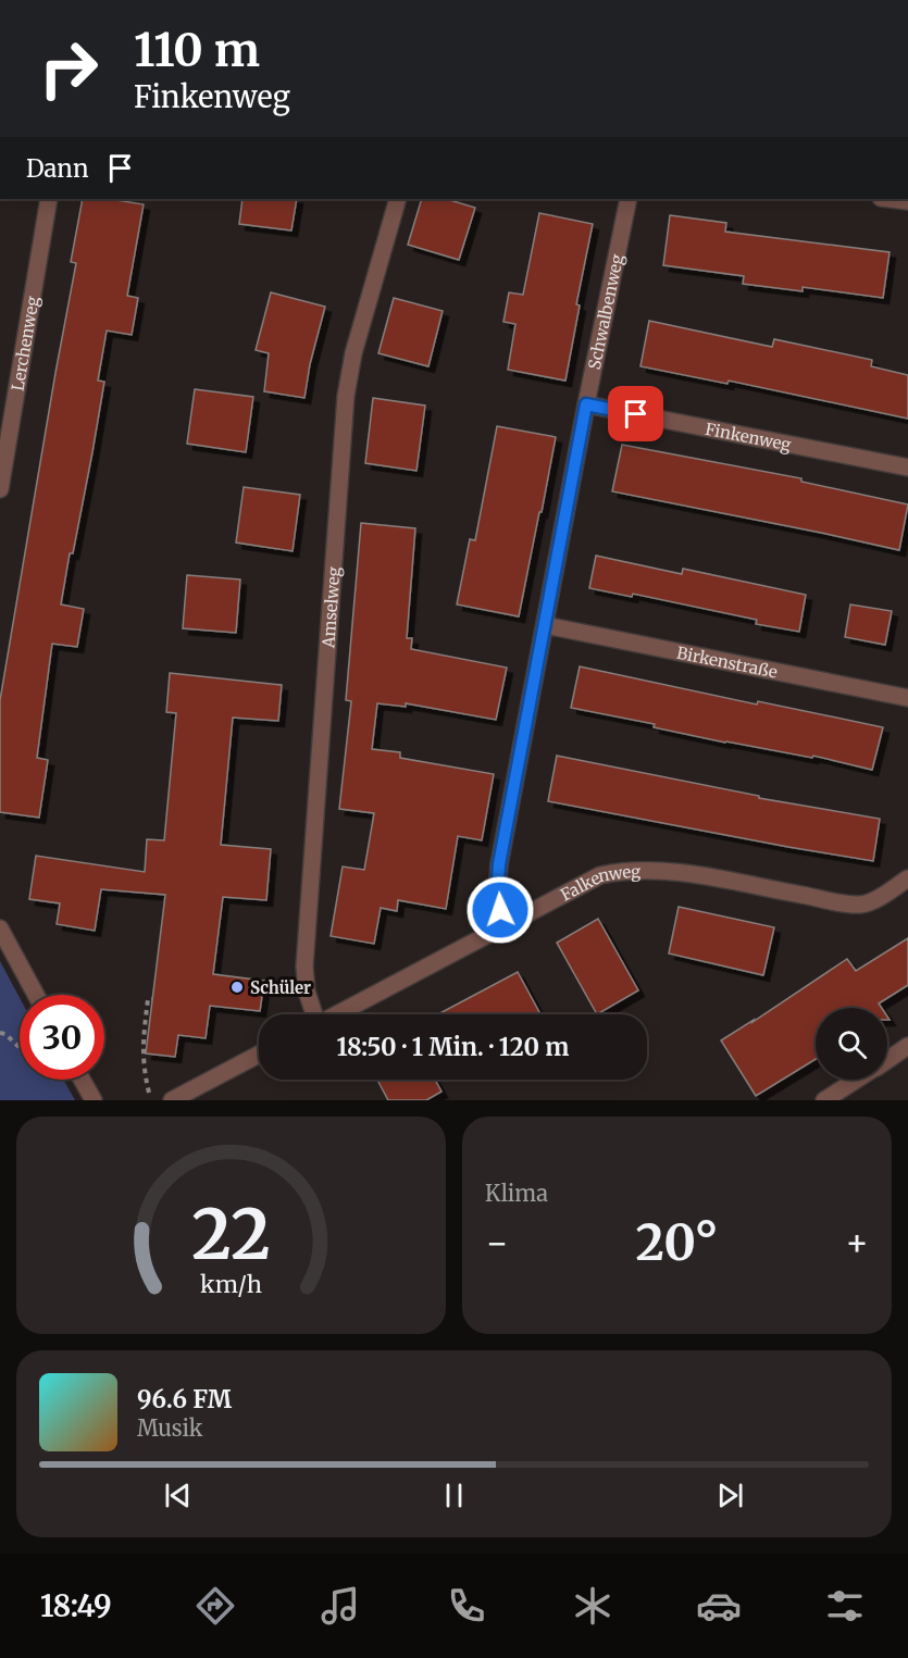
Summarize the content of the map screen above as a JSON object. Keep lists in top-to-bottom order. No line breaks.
{"streets":{"street":["Schwalbenweg","Lerchenweg","Finkenweg","Amselweg","Birkenstraße","Falkenweg"]},"crossings":[["Schwalbenweg","Finkenweg"],["Schwalbenweg","Birkenstraße"],["Schwalbenweg","Falkenweg"]],"places":["Schüler"],"page":{"turn":["110 m","Finkenweg"],"then":"Dann","limit":"30","trip":"18:50 · 1 Min. · 120 m","tile":"Klima","heat":["−","20°","+"],"song":["96.6 FM","Musik"],"tabs":"18:49","gauge":["22","km/h"]}}
